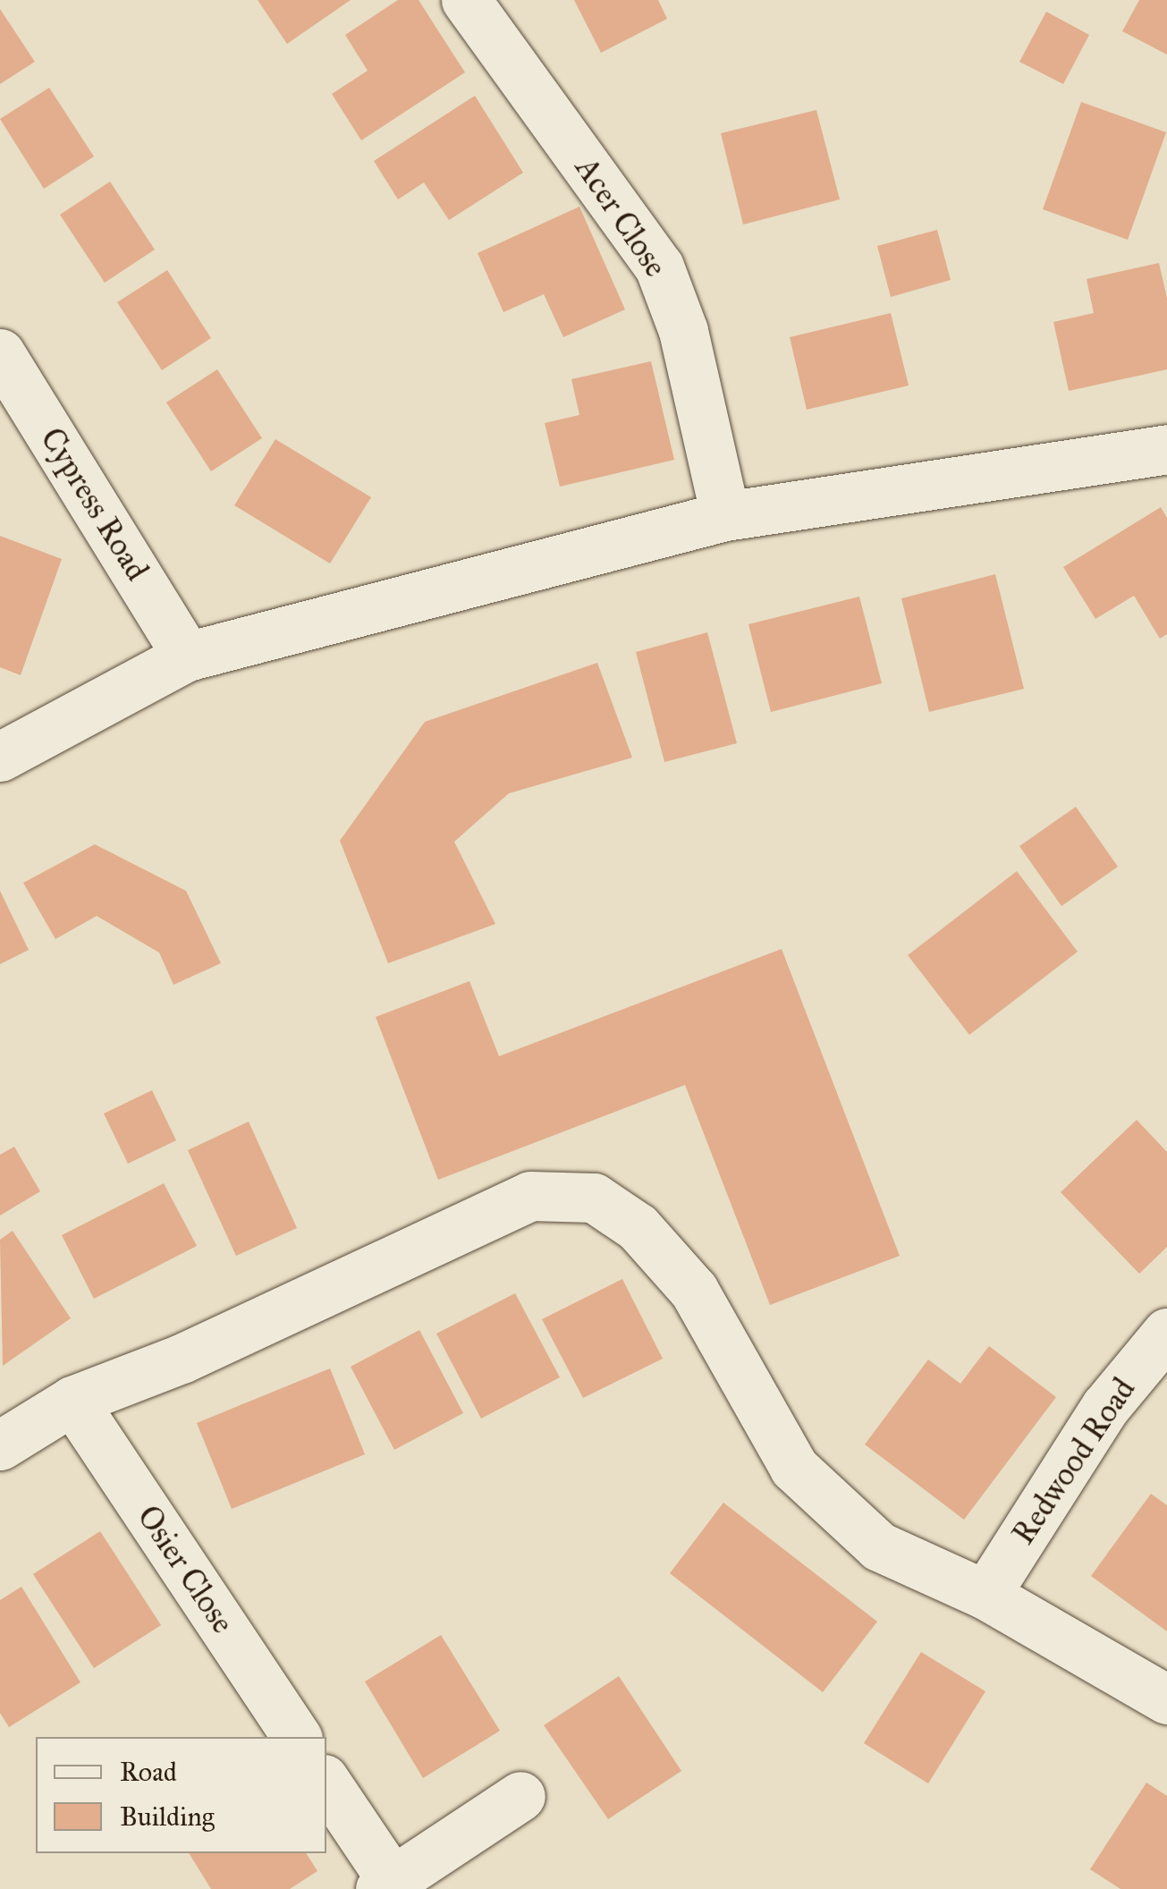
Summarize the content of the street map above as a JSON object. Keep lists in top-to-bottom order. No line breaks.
{"streets":{"street":["Acer Close","Cypress Road","Redwood Road","Osier Close"]},"legend":["Road","Building"]}
